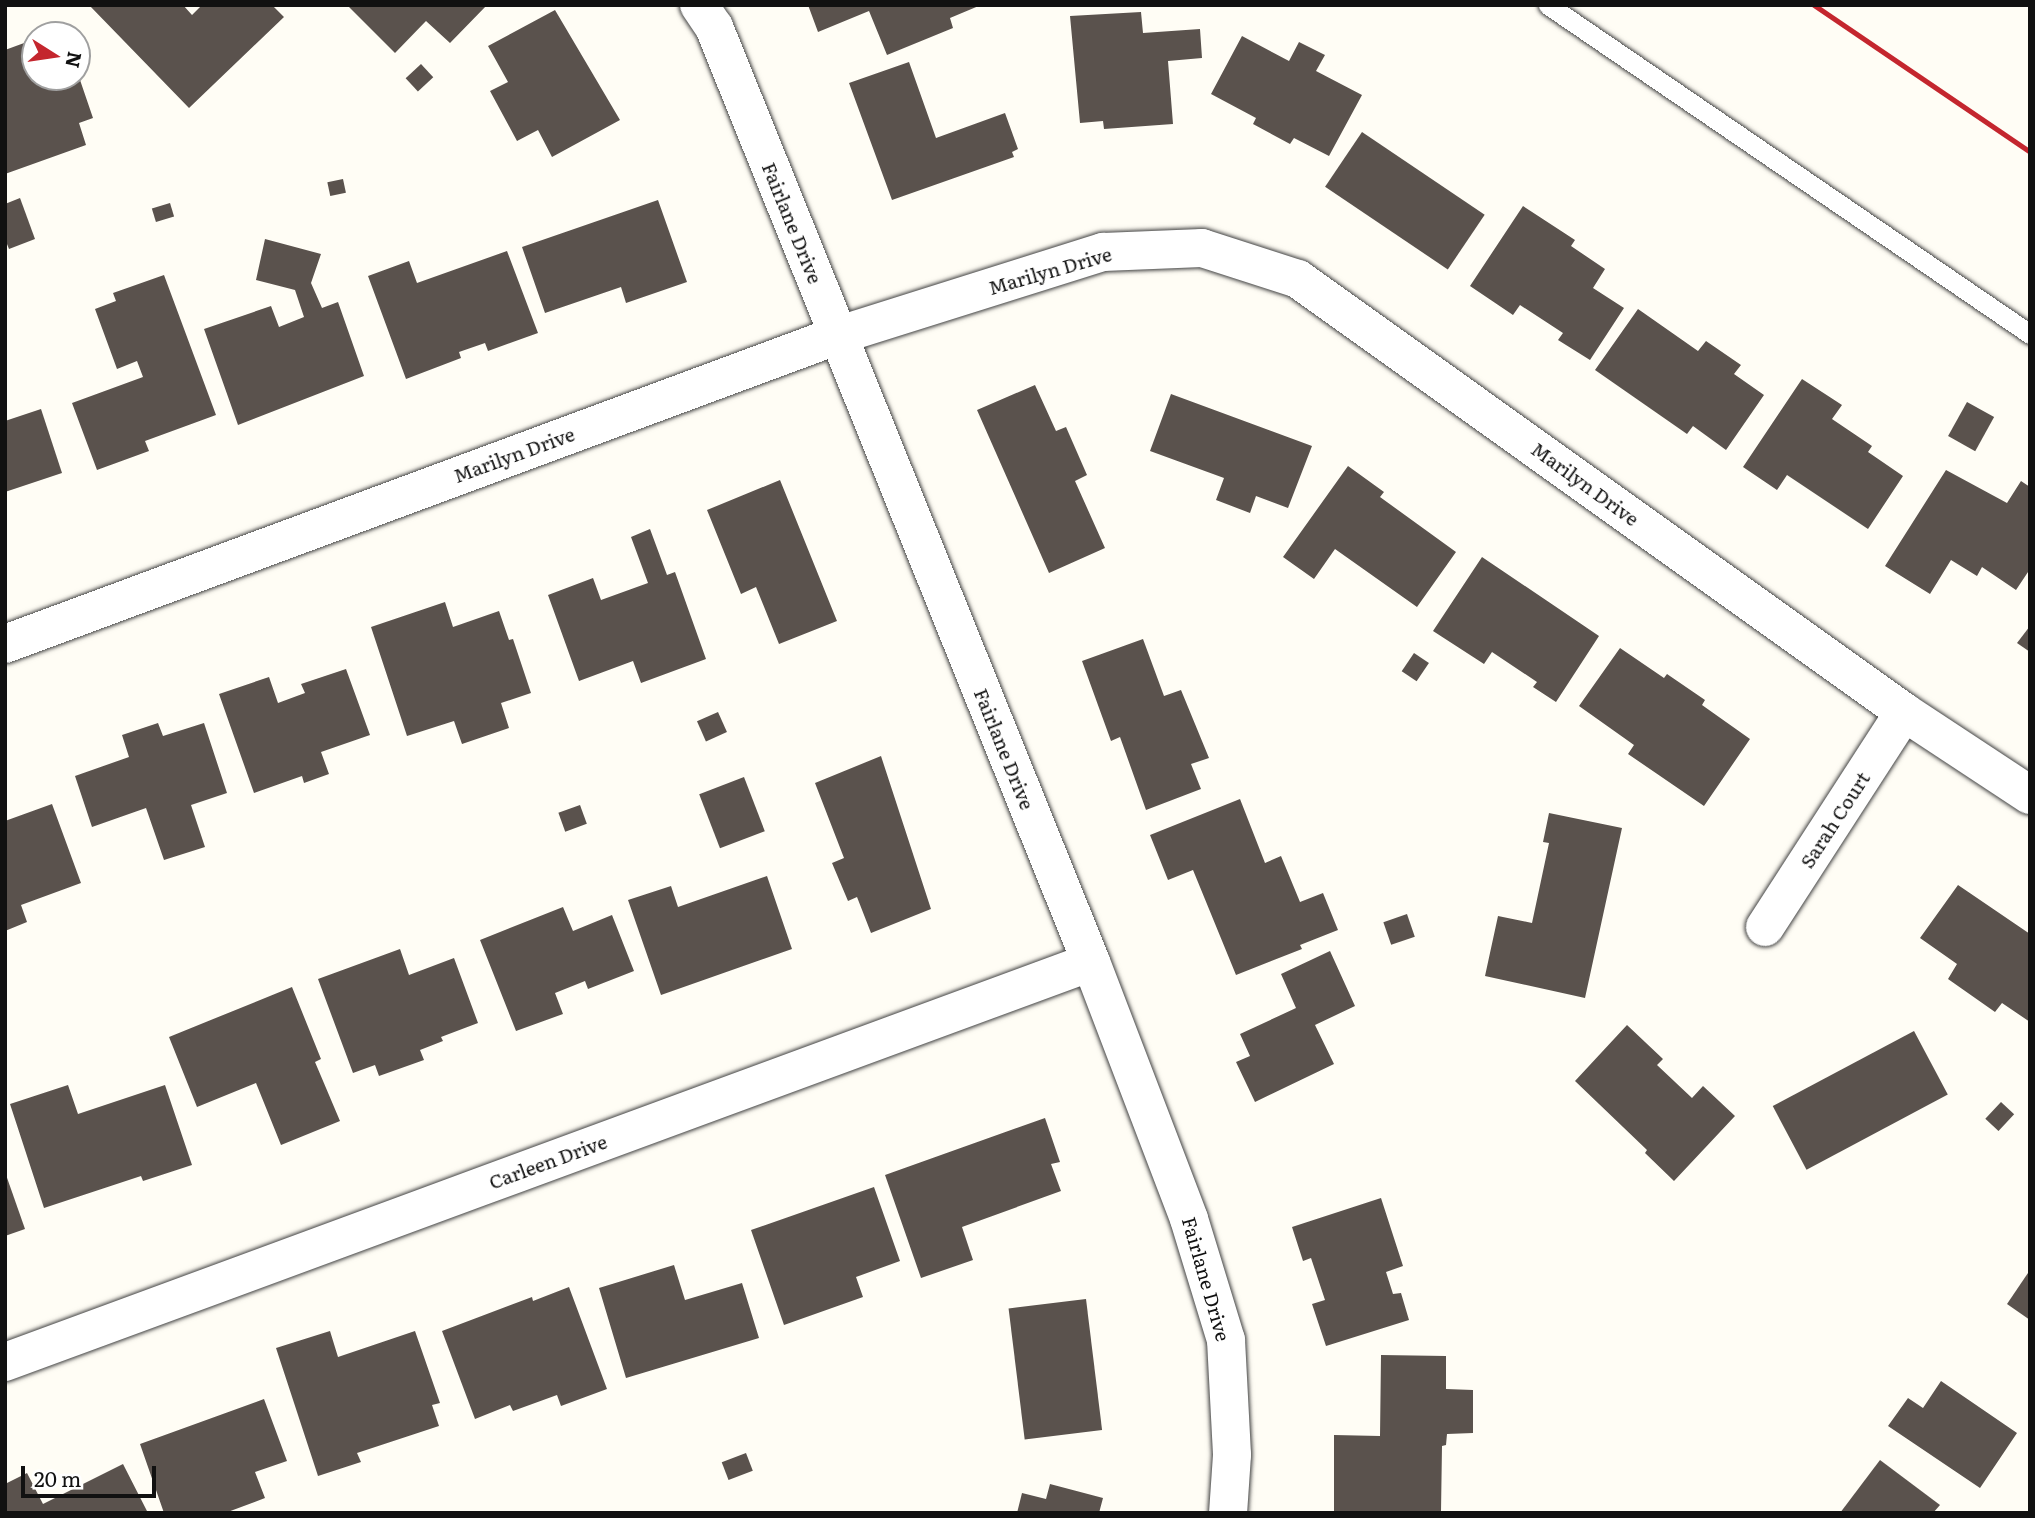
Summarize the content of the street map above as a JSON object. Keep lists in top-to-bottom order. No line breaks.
{"streets":{"street":["Fairlane Drive","Marilyn Drive","Sarah Court","Carleen Drive"]},"crossings":[["Fairlane Drive","Marilyn Drive"],["Fairlane Drive","Carleen Drive"],["Marilyn Drive","Sarah Court"]],"scale_bar":"20 m","north":"right"}
